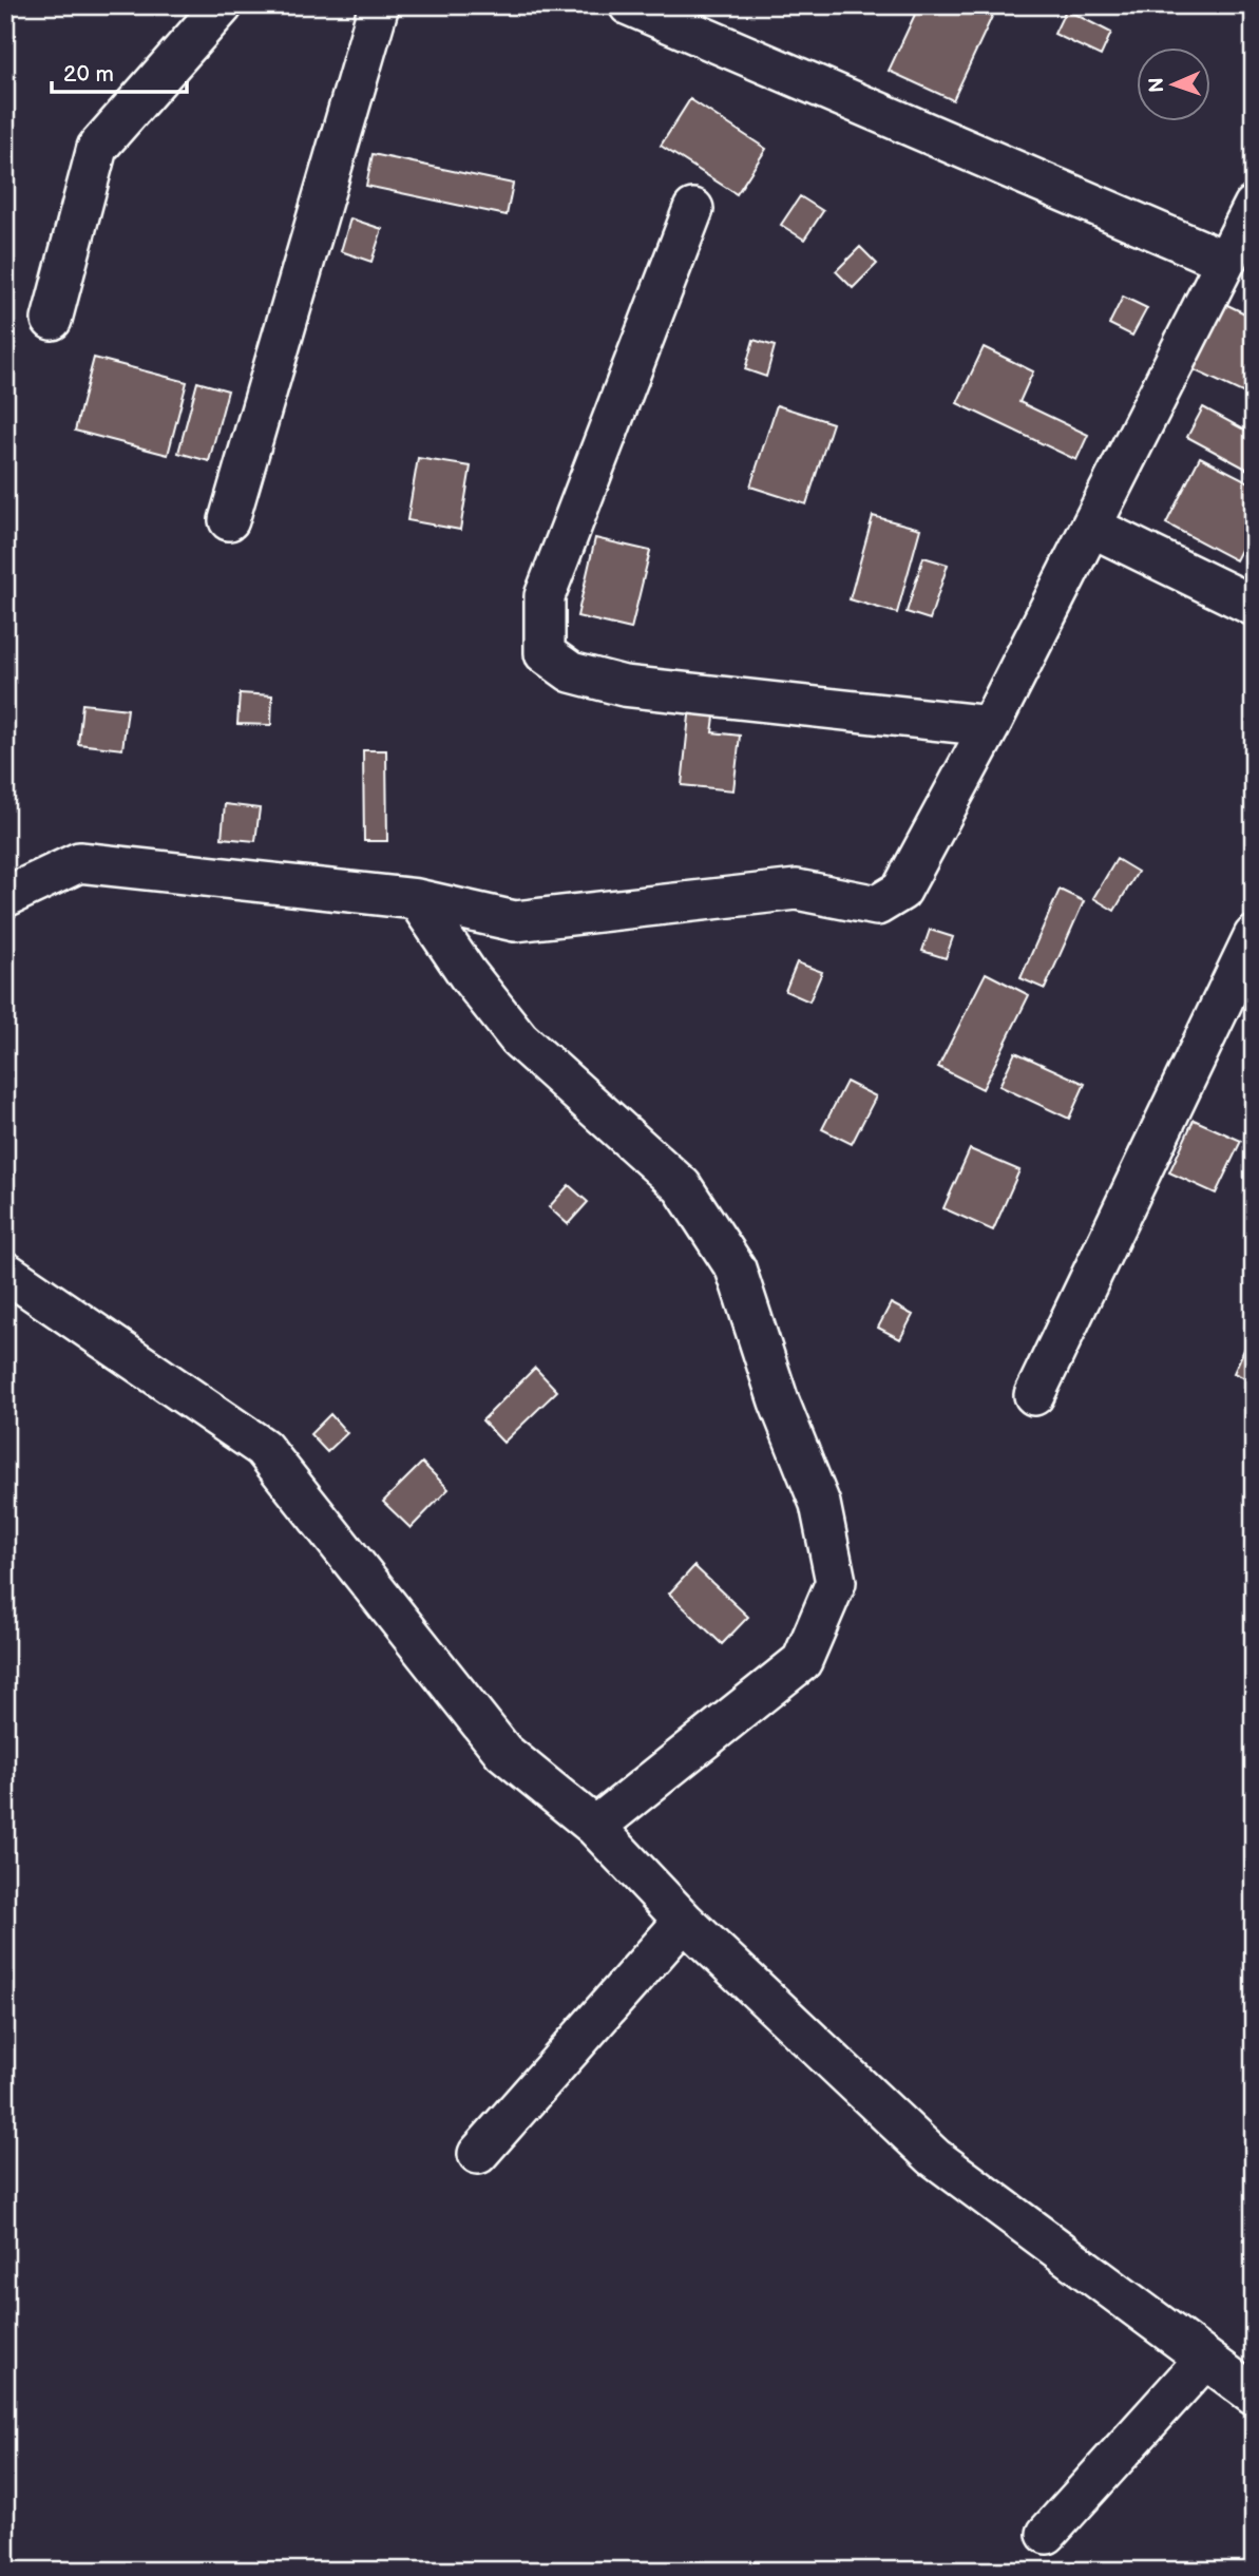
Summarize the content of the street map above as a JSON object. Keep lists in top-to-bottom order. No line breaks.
{"scale_bar":"20 m","north":"left"}
